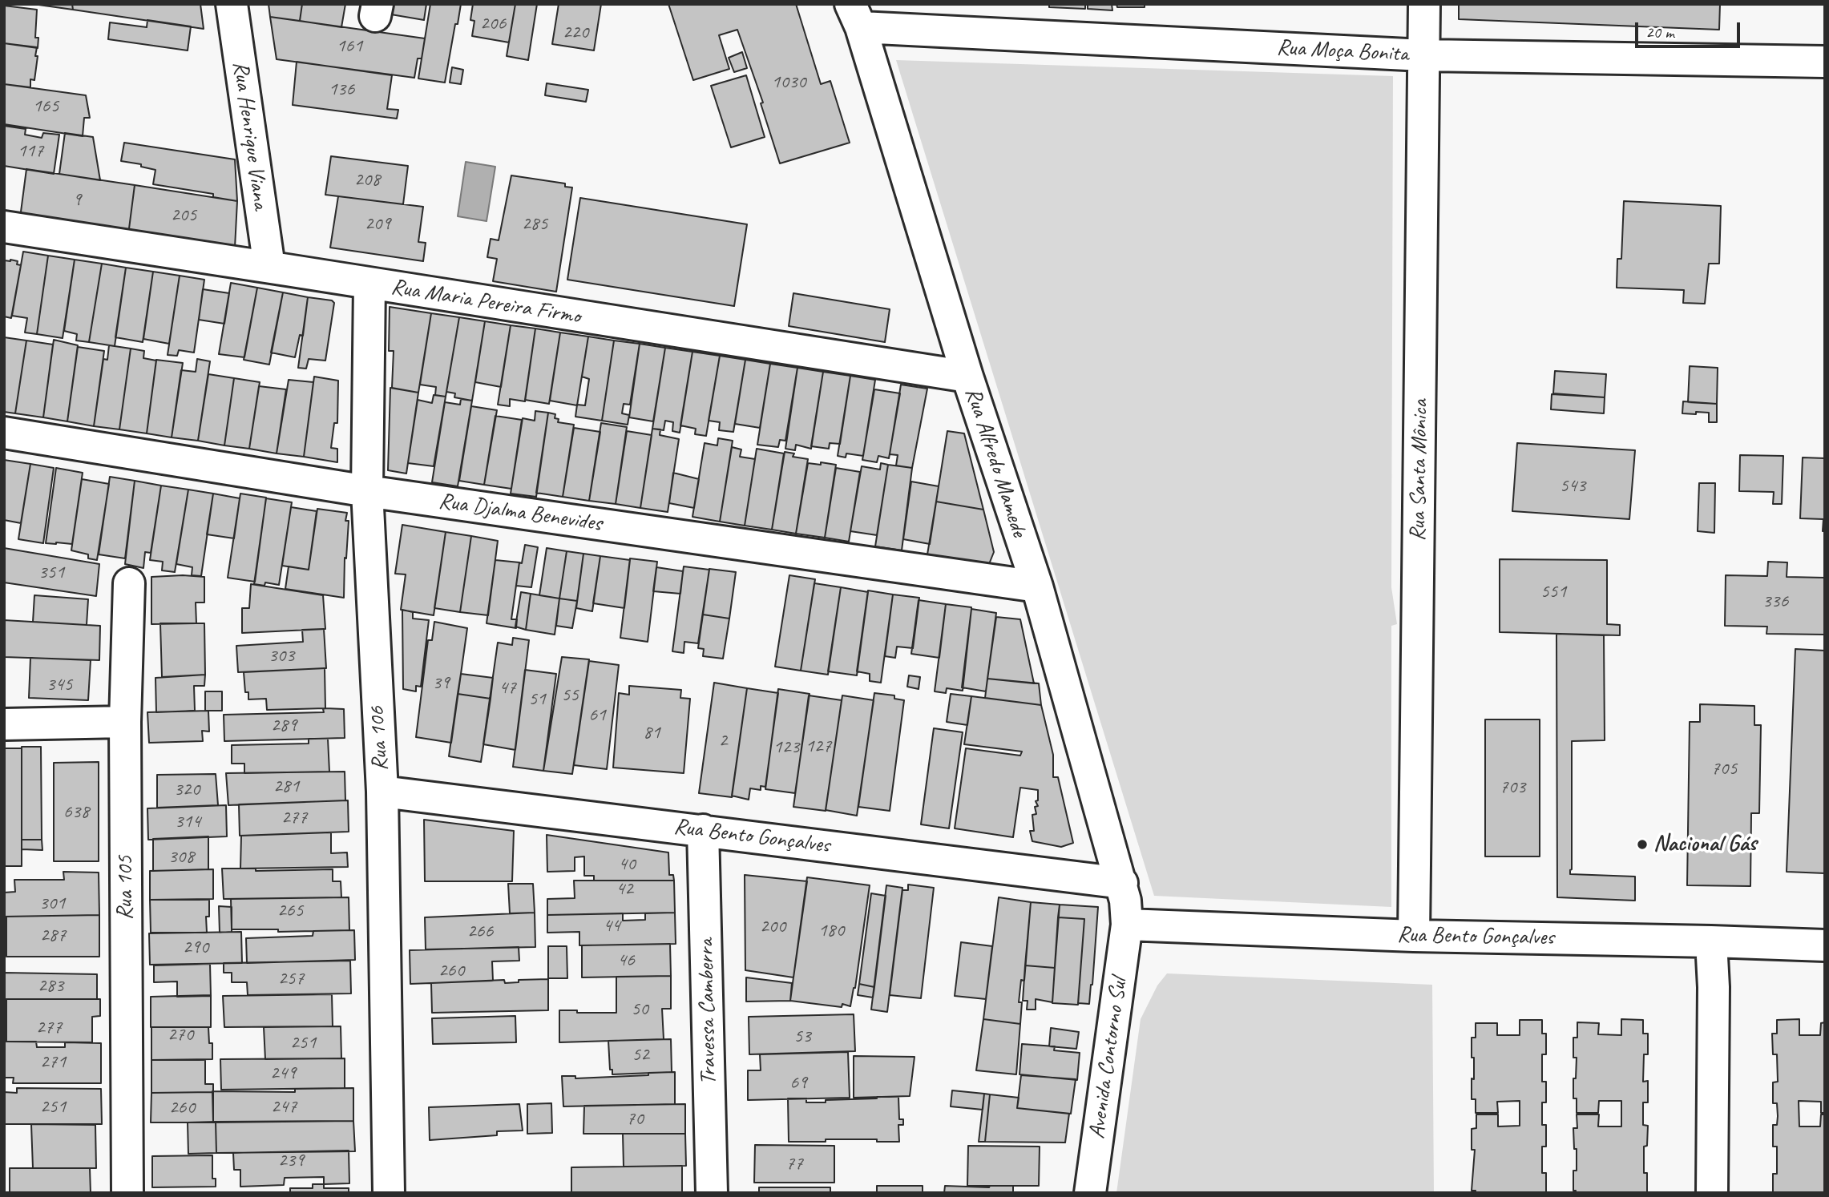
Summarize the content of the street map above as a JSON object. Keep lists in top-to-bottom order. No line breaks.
{"streets":{"street":["Rua Moça Bonita","Rua Henrique Viana","Rua Maria Pereira Firmo","Rua Alfredo Mamede","Rua Santa Mônica","Rua Djalma Benevides","Rua 106","Rua Bento Gonçalves","Rua 105","Travessa Camberra","Avenida Contorno Sul"]},"crossings":[["Rua Moça Bonita","Rua Alfredo Mamede"],["Rua Moça Bonita","Rua Santa Mônica"],["Rua Henrique Viana","Rua Maria Pereira Firmo"],["Rua Maria Pereira Firmo","Rua Alfredo Mamede"],["Rua Maria Pereira Firmo","Rua 106"],["Rua Alfredo Mamede","Rua Djalma Benevides"],["Rua Alfredo Mamede","Rua Bento Gonçalves"],["Rua Alfredo Mamede","Avenida Contorno Sul"],["Rua Santa Mônica","Rua Bento Gonçalves"],["Rua Djalma Benevides","Rua 106"],["Rua 106","Rua Bento Gonçalves"],["Rua Bento Gonçalves","Travessa Camberra"],["Rua Bento Gonçalves","Avenida Contorno Sul"]],"places":["Nacional Gás"],"house_numbers":["206","220","161","1030","136","165","117","208","9","205","209","285","543","351","551","336","303","39","345","47","55","51","61","289","81","2","127","123","705","281","703","320","638","277","314","308","40","42","301","265","44","200","180","266","287","290","46","260","257","283","50","277","270","53","251","52","271","249","69","251","247","260","70","239","77"],"scale_bar":"20 m"}
